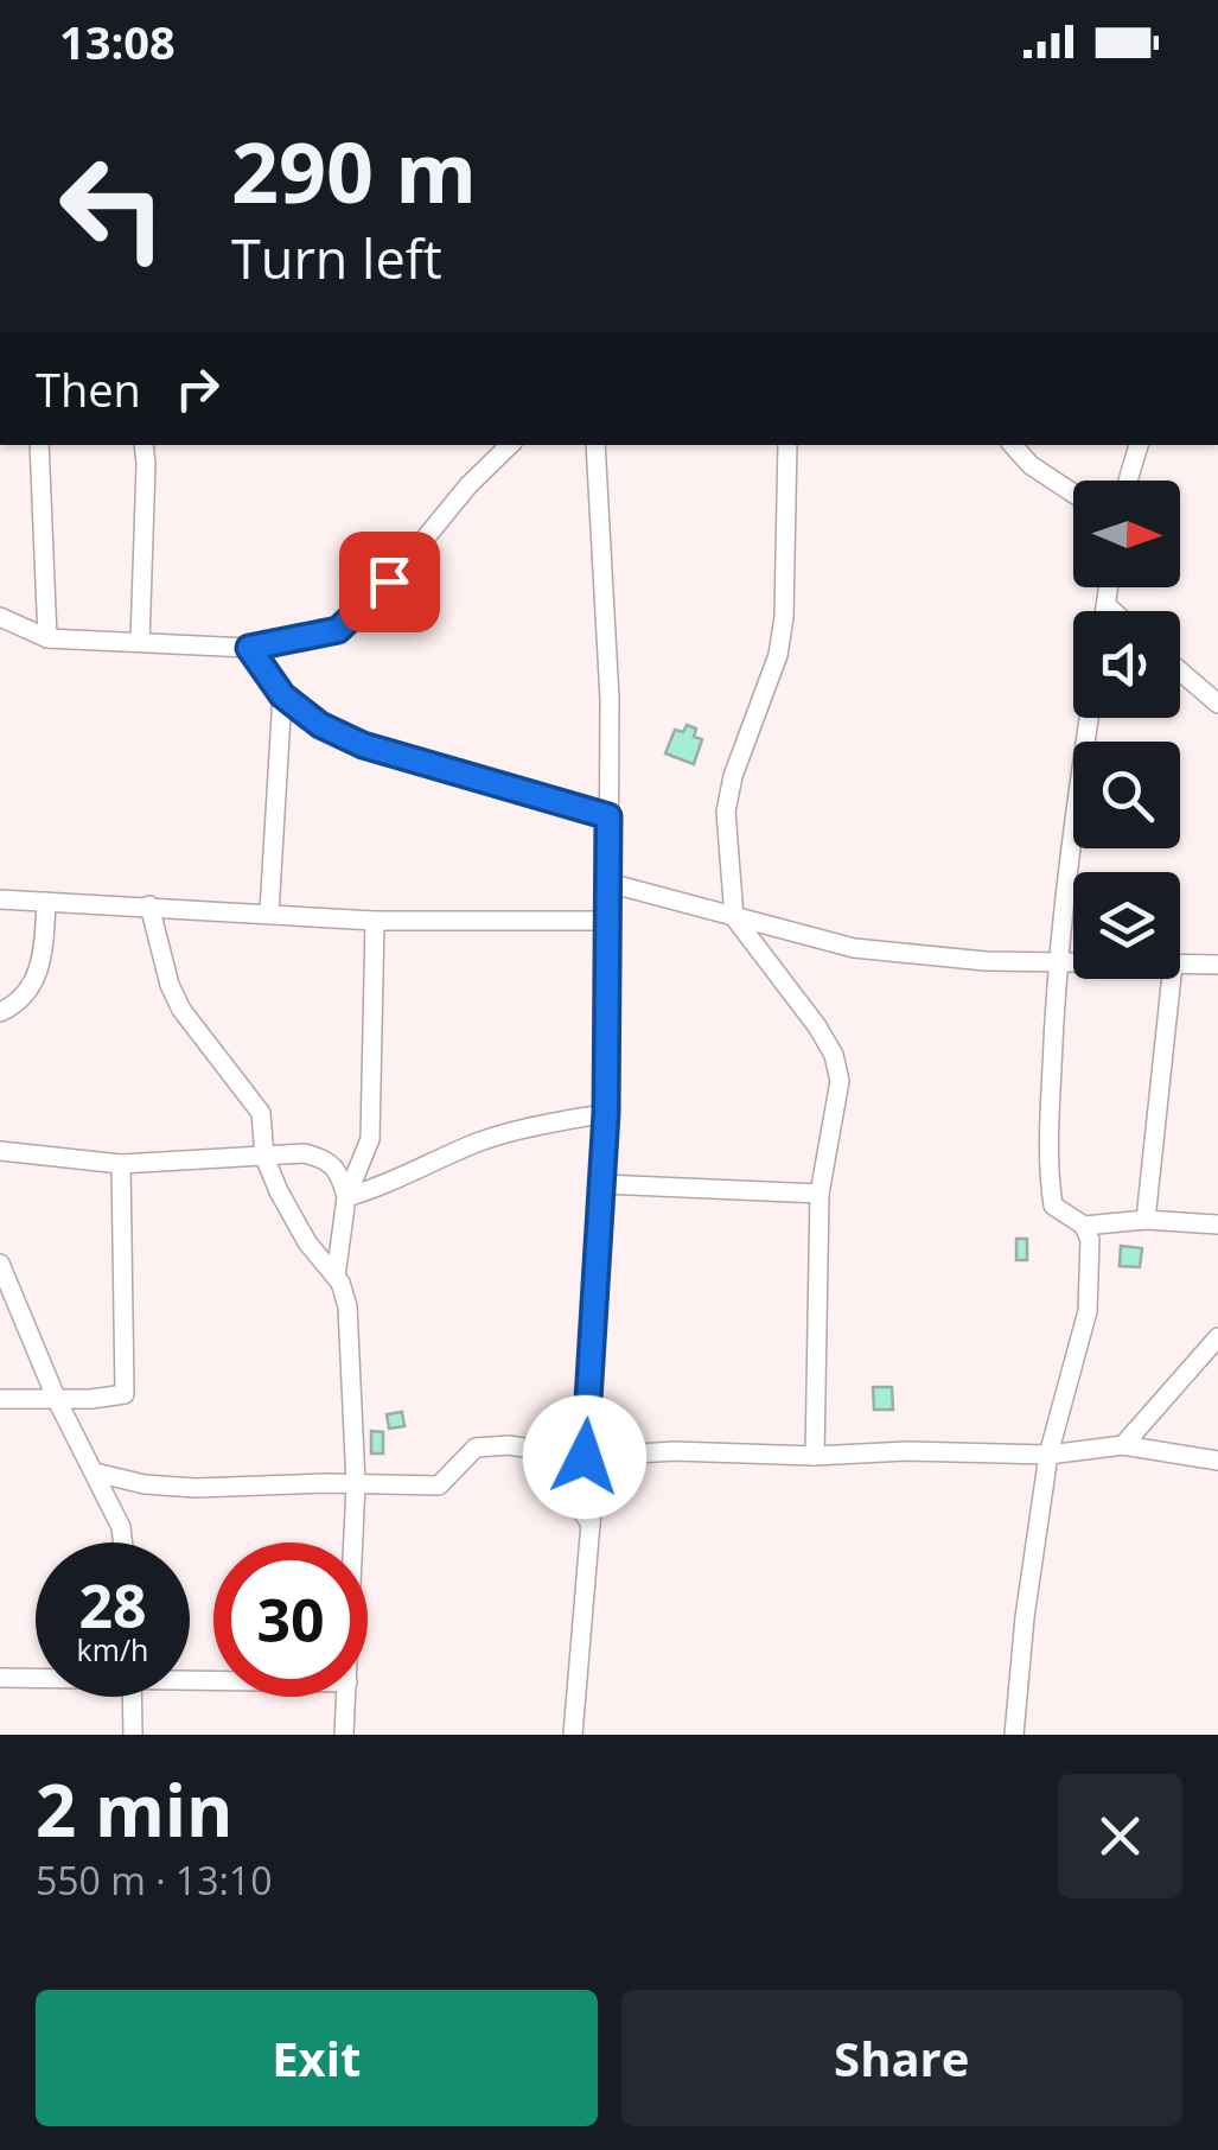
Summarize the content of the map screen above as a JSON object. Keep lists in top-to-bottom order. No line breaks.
{"north":"right","page":{"status":"13:08","turn":["290 m","Turn left"],"then":"Then","speed":"28 km/h","limit":"30","heading":["2 min","550 m · 13:10"],"buttons":["Exit","Share"]}}
